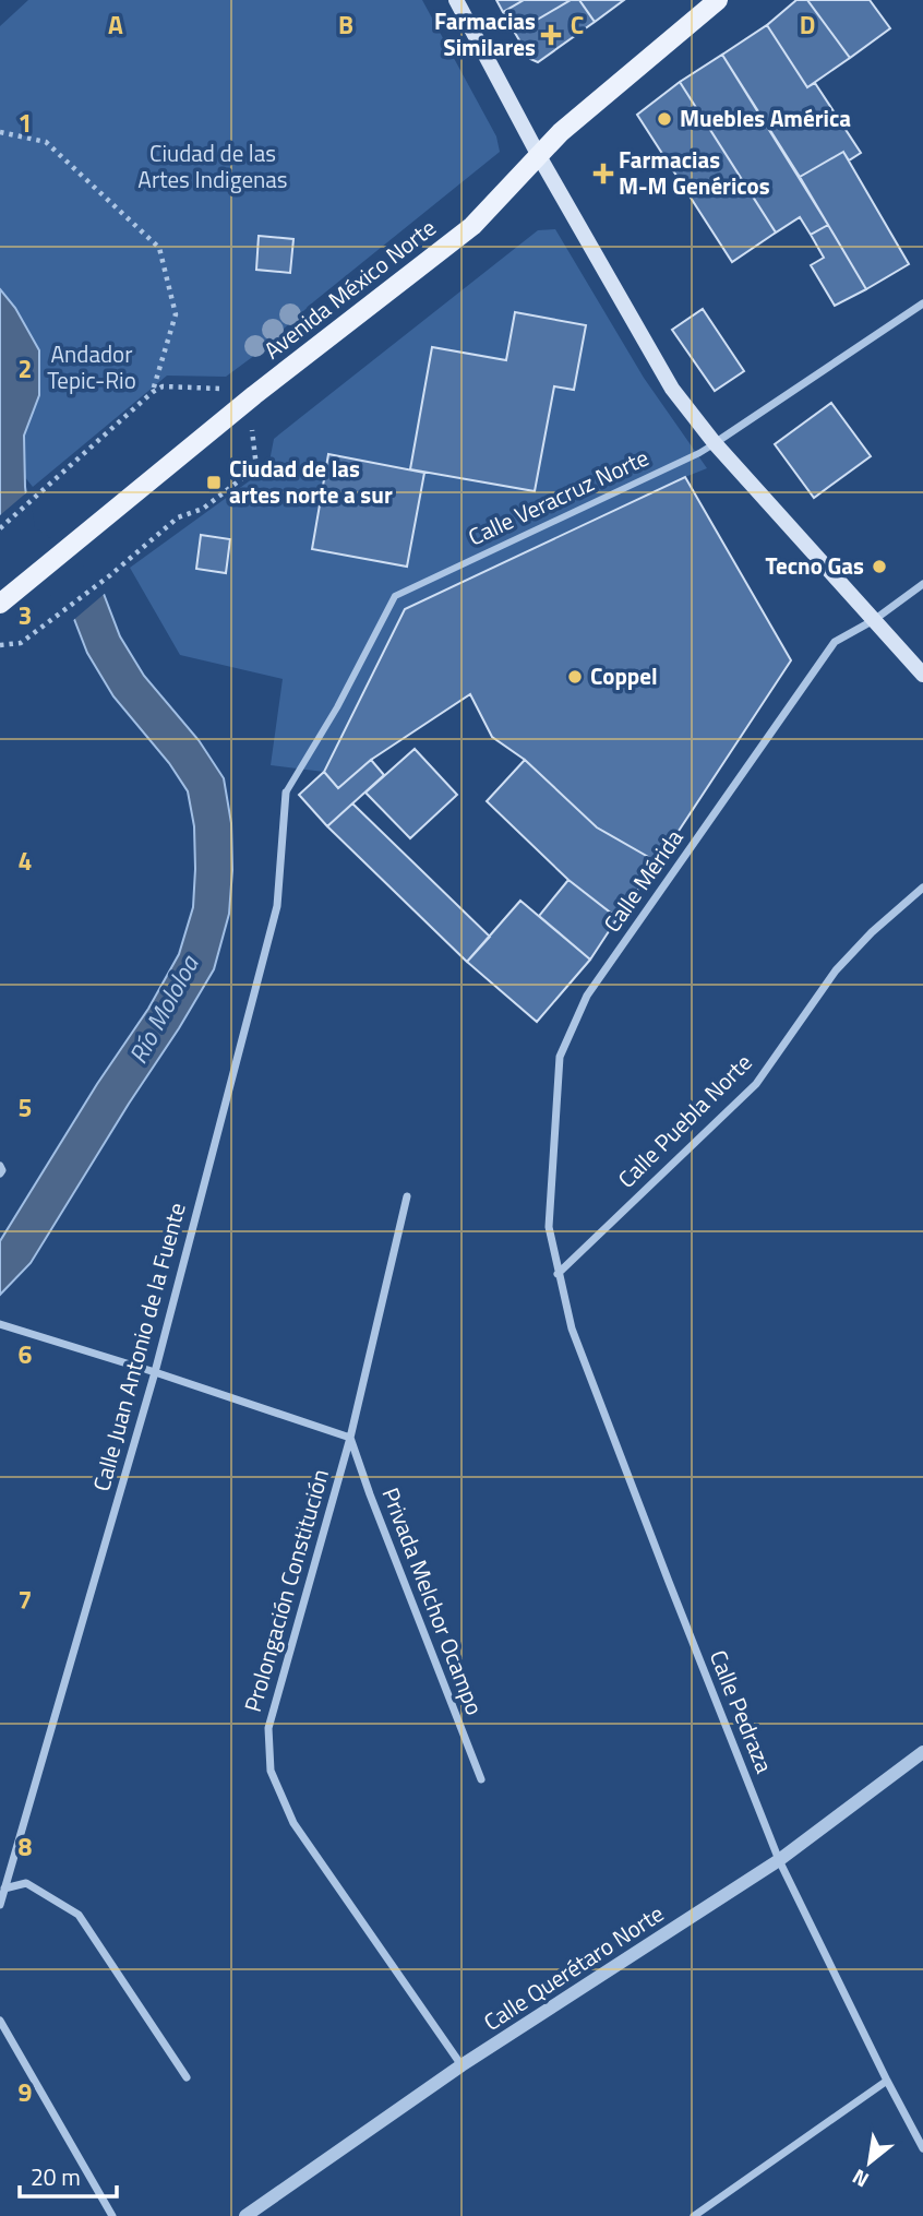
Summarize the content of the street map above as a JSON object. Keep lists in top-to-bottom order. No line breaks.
{"streets":{"main road":["Avenida México Norte"],"street":["Calle Veracruz Norte","Calle Mérida","Calle Puebla Norte","Calle Juan Antonio de la Fuente","Prolongación Constitución","Privada Melchor Ocampo","Calle Pedraza","Calle Querétaro Norte"]},"crossings":[["Calle Veracruz Norte","Calle Juan Antonio de la Fuente"],["Calle Mérida","Calle Puebla Norte"],["Calle Mérida","Calle Pedraza"],["Calle Puebla Norte","Calle Pedraza"],["Prolongación Constitución","Privada Melchor Ocampo"],["Prolongación Constitución","Calle Querétaro Norte"],["Calle Pedraza","Calle Querétaro Norte"]],"water":["Río Mololoa"],"parks":["Ciudad de las Artes Indigenas","Andador Tepic-Rio"],"places":{"health":["Farmacias Similares","Farmacias M-M Genéricos"],"other":["Muebles América","Tecno Gas","Coppel"],"transit":["Ciudad de las artes norte a sur"]},"scale_bar":"20 m","north":"bottom left","grid":{"columns":["A","B","C","D"],"rows":["1","2","3","4","5","6","7","8","9"]}}
